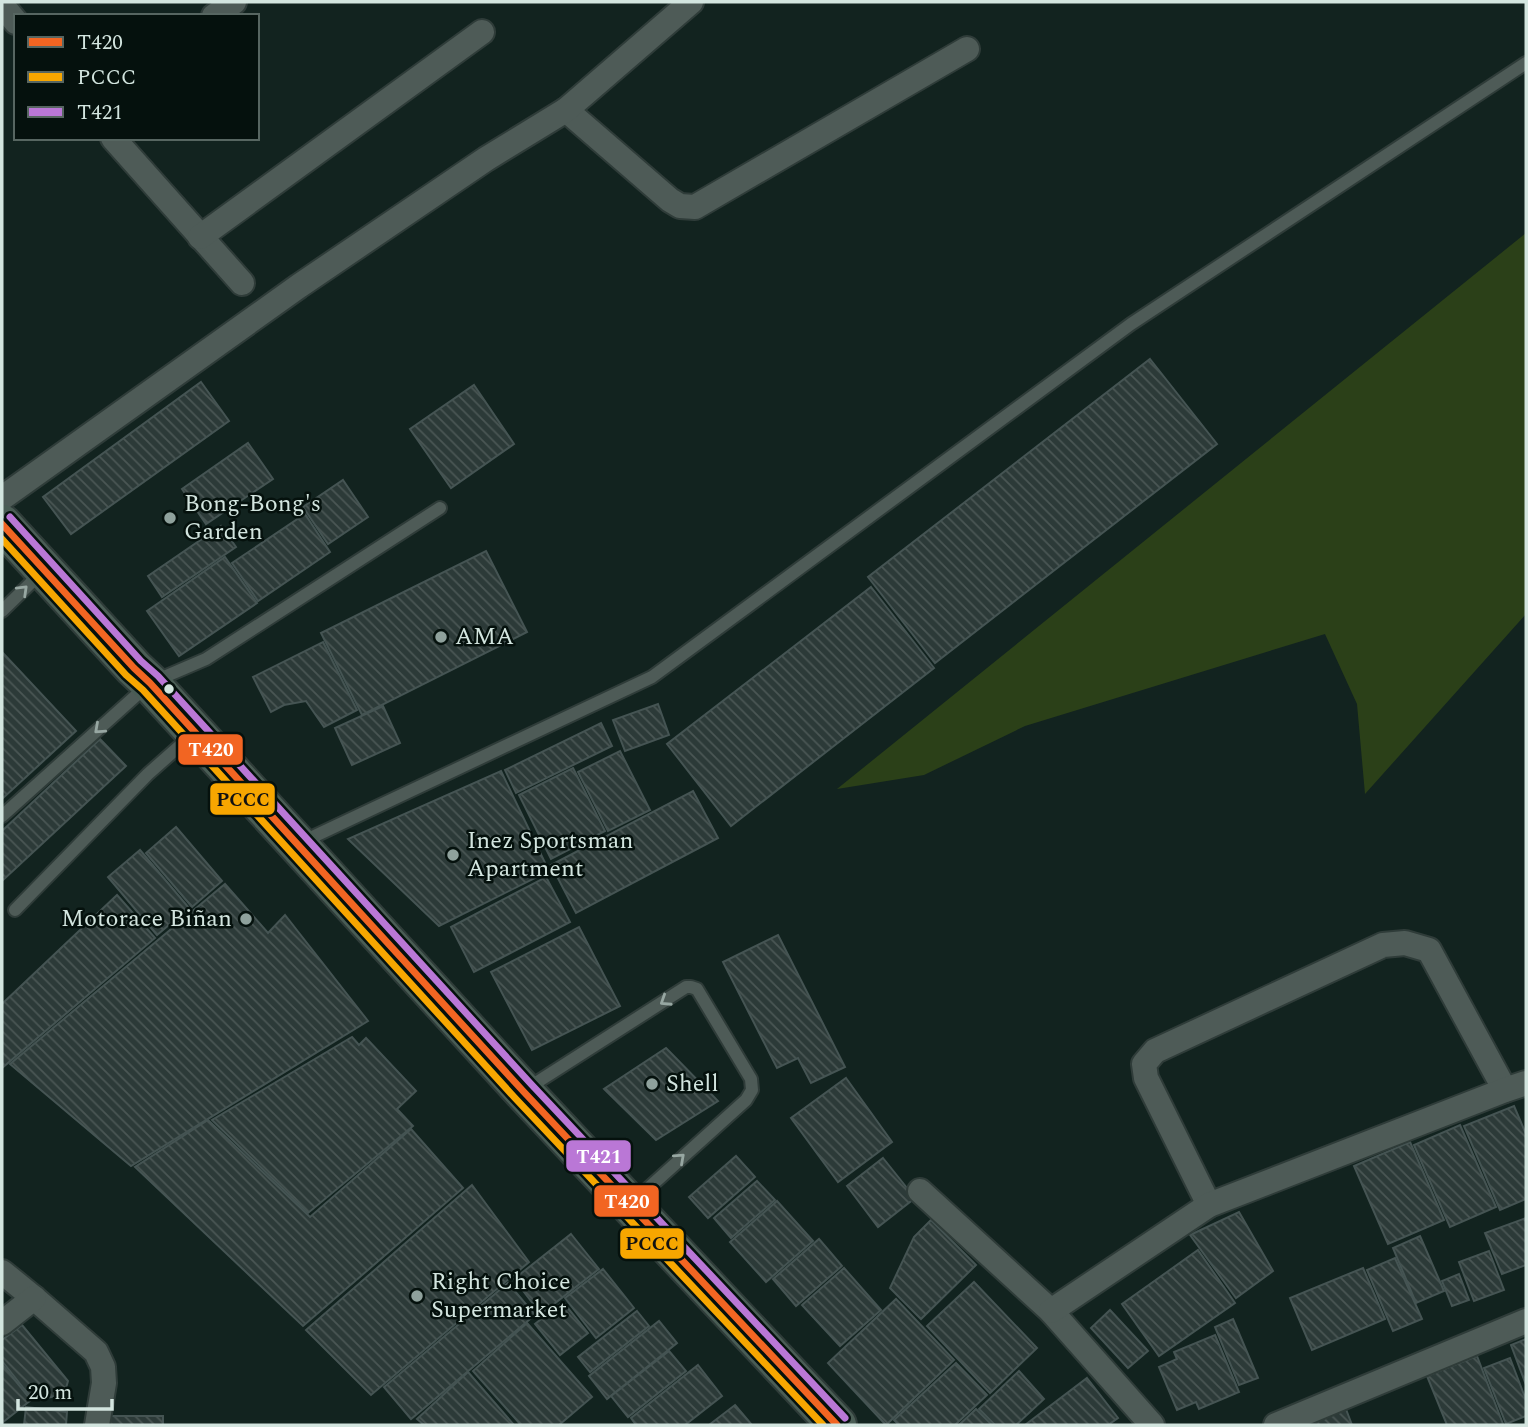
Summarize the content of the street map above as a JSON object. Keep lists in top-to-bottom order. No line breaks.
{"places":["Bong-Bong's Garden","AMA","Inez Sportsman Apartment","Motorace Biñan","Shell","Right Choice Supermarket"],"lines":["transit line T421","transit line T420","transit line PCCC"],"legend":["T420","PCCC","T421"],"scale_bar":"20 m"}
